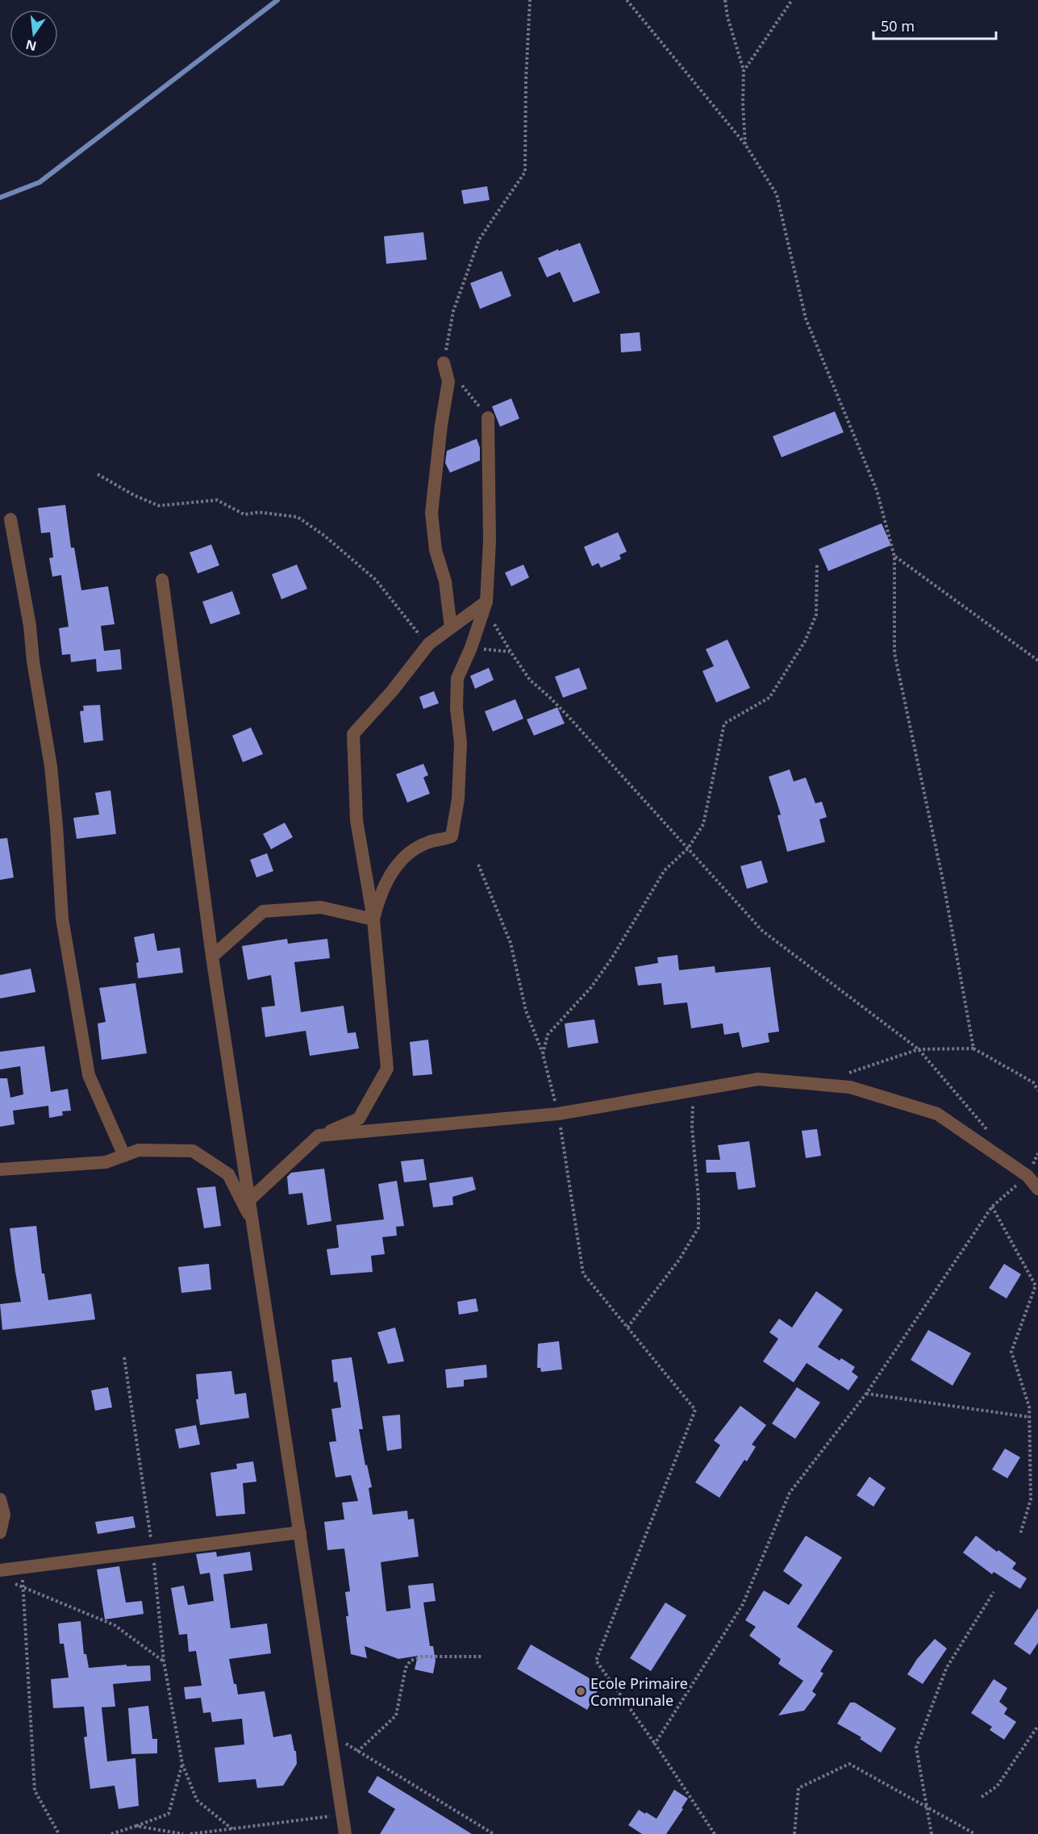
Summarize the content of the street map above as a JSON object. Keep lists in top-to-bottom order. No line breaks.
{"places":["Ecole Primaire Communale"],"scale_bar":"50 m","north":"bottom"}
